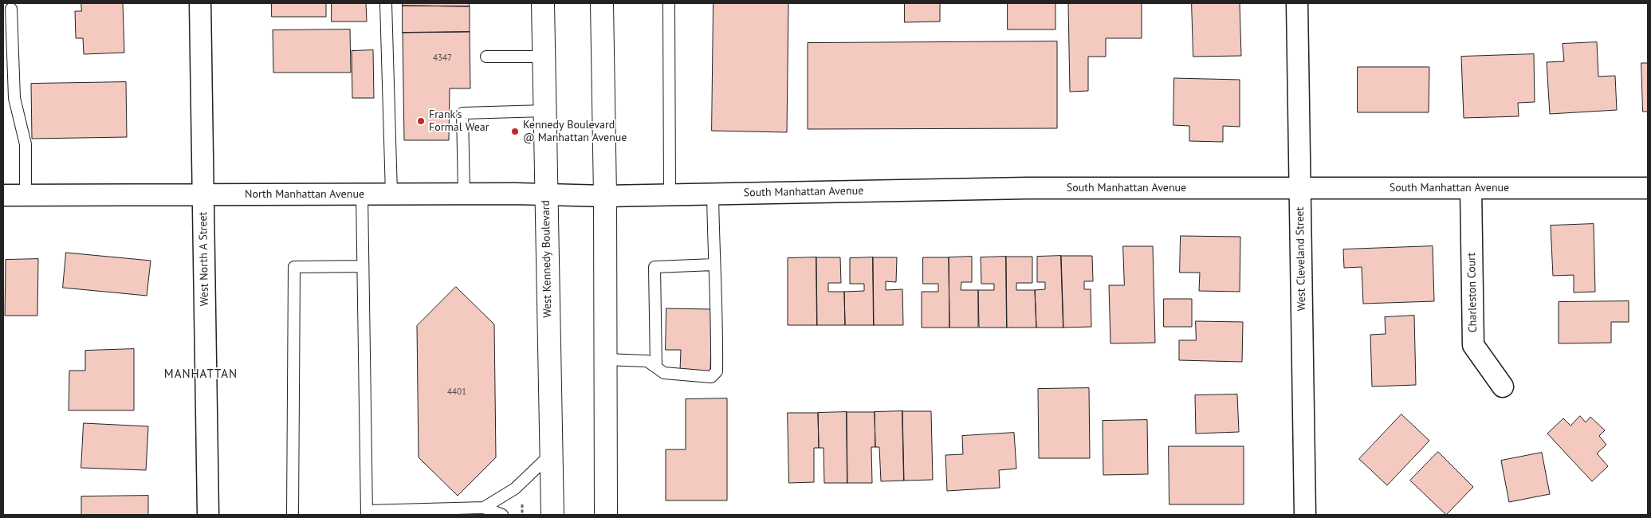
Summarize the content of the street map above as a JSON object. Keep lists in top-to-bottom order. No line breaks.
{"streets":{"main road":["West Kennedy Boulevard"],"street":["South Manhattan Avenue","North Manhattan Avenue","West North A Street","West Cleveland Street","Charleston Court"]},"crossings":[["South Manhattan Avenue","North Manhattan Avenue"],["South Manhattan Avenue","West Cleveland Street"],["South Manhattan Avenue","Charleston Court"],["North Manhattan Avenue","West North A Street"],["North Manhattan Avenue","West Kennedy Boulevard"]],"districts":["MANHATTAN"],"places":["Frank's Formal Wear","Kennedy Boulevard @ Manhattan Avenue"],"house_numbers":["4347","4401"]}
